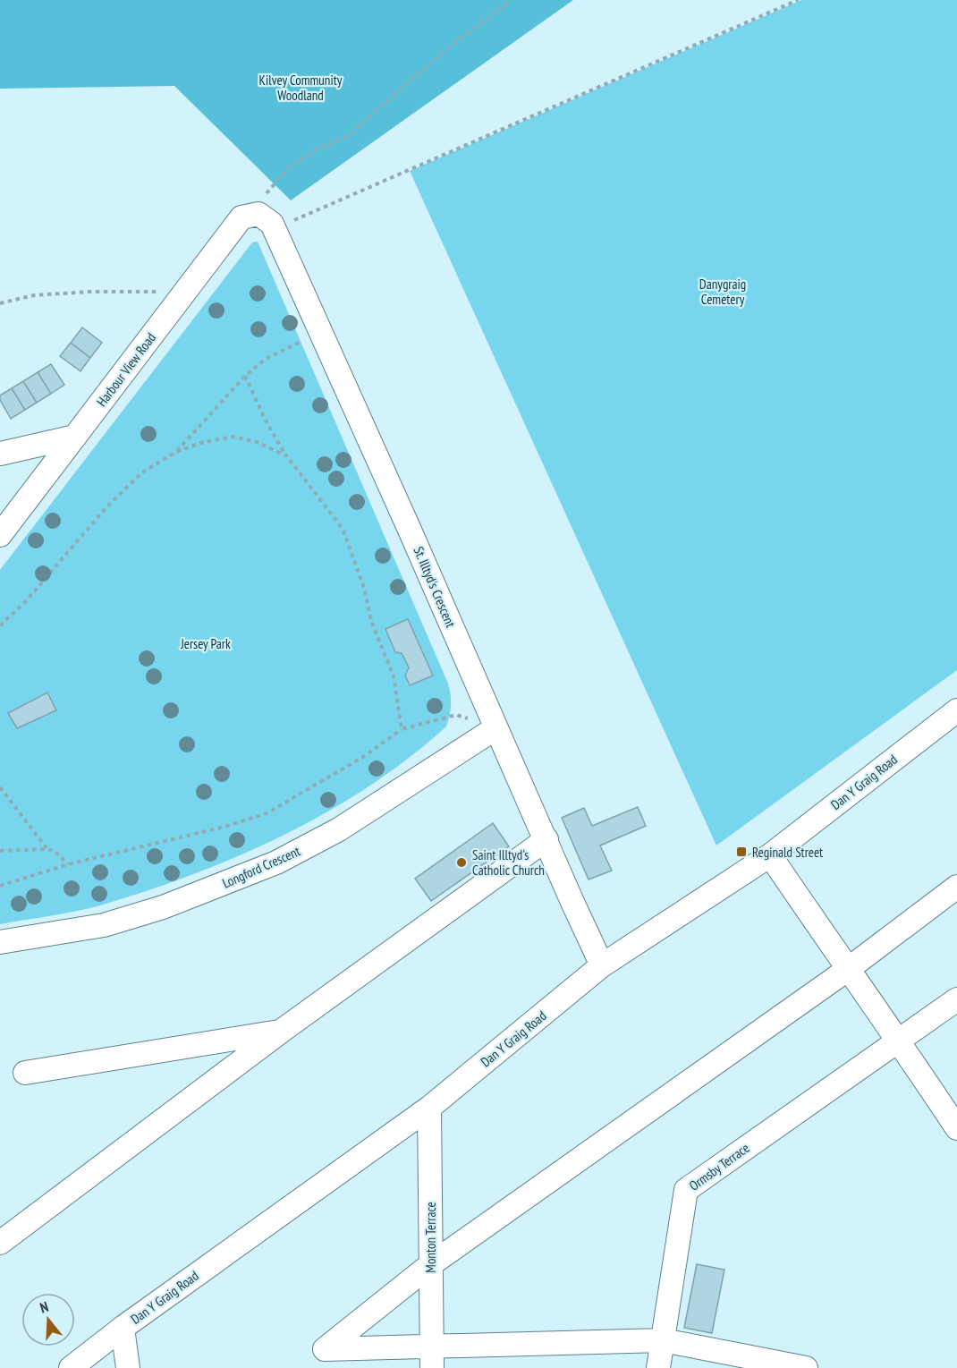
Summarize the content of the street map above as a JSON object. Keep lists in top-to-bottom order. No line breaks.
{"streets":{"street":["Harbour View Road","St. Illtyd's Crescent","Dan Y Graig Road","Longford Crescent","Ormsby Terrace","Monton Terrace"]},"crossings":[["Harbour View Road","St. Illtyd's Crescent"],["St. Illtyd's Crescent","Dan Y Graig Road"],["St. Illtyd's Crescent","Longford Crescent"],["Dan Y Graig Road","Monton Terrace"]],"parks":["Kilvey Community Woodland","Danygraig Cemetery","Jersey Park"],"places":{"transit":["Reginald Street"],"other":["Saint Illtyd's Catholic Church"]},"north":"top"}
